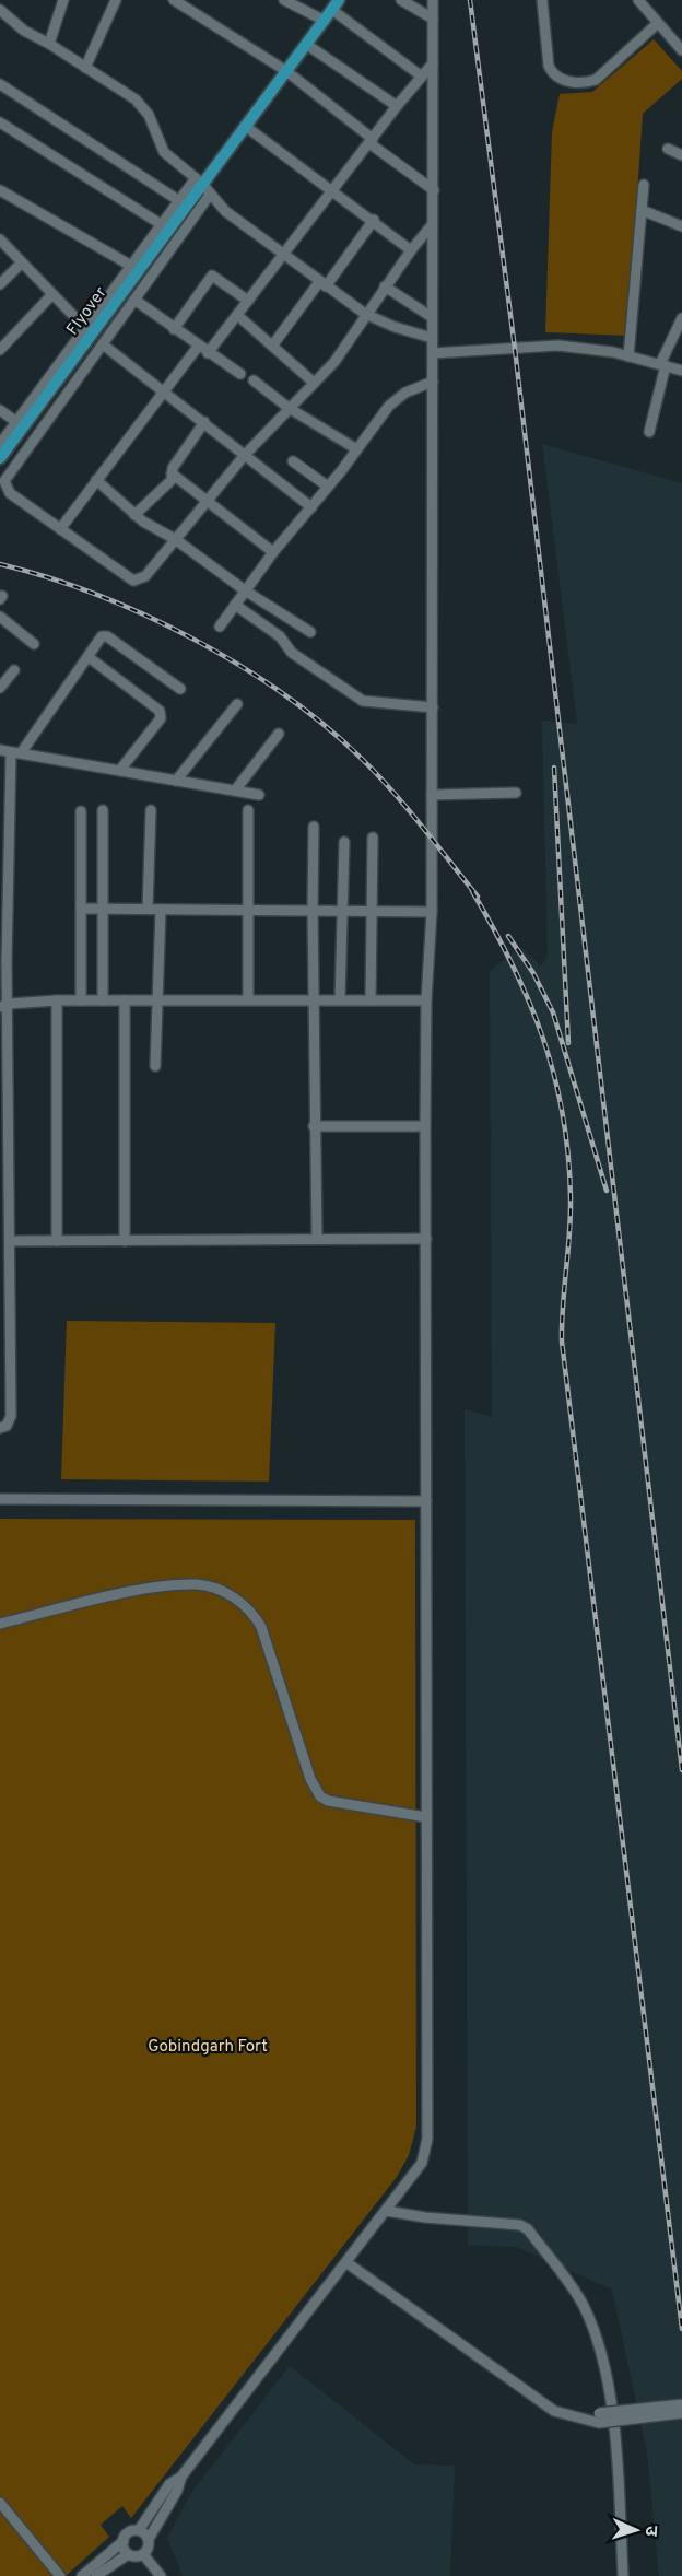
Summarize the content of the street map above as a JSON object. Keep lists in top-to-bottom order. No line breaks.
{"streets":{"main road":["Flyover"]},"parks":["Gobindgarh Fort"],"north":"right"}
